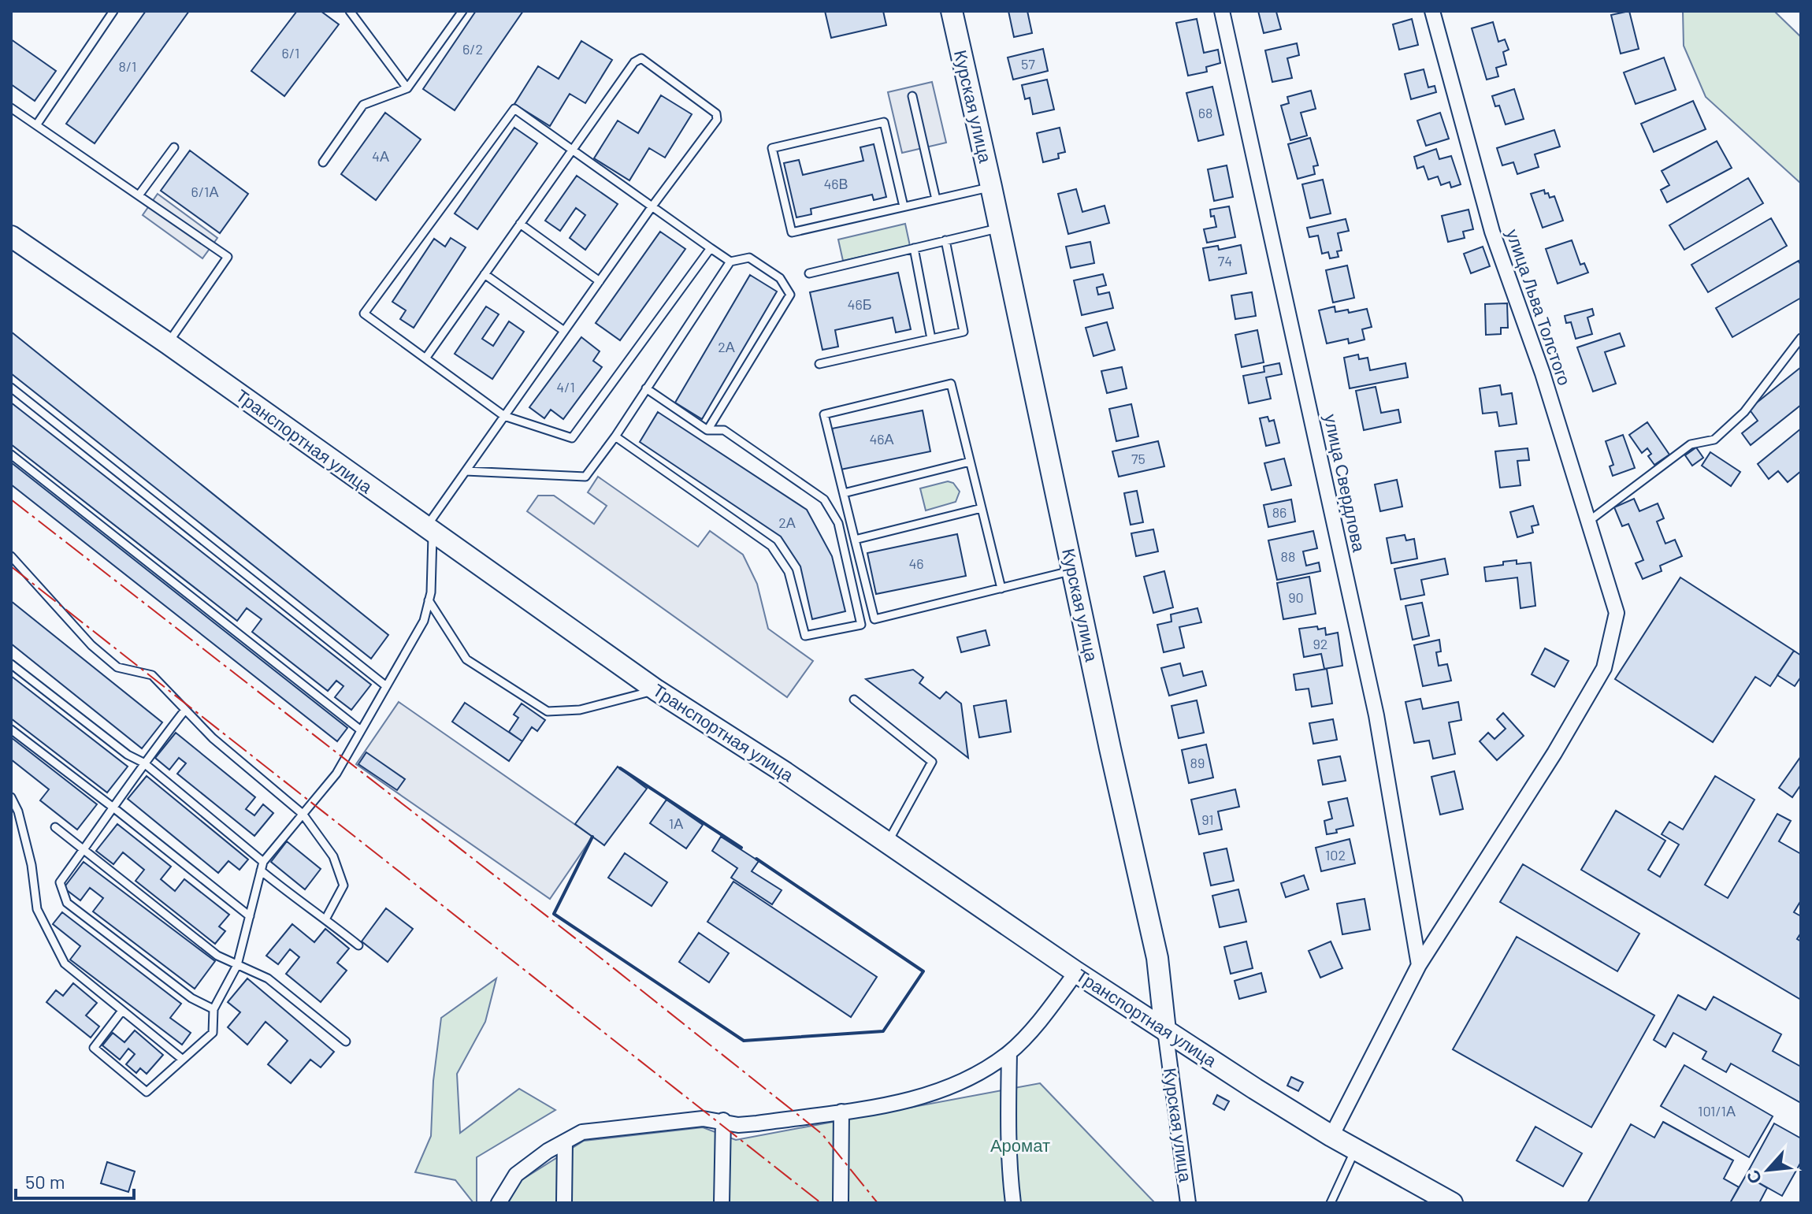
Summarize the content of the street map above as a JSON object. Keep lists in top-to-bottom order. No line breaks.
{"streets":{"main road":["Курская улица","Транспортная улица"],"street":["улица Льва Толстого","улица Свердлова"]},"crossings":[["Курская улица","Транспортная улица"],["улица Льва Толстого","улица Свердлова"]],"parks":["Аромат"],"house_numbers":["6/2","6/1","57","8/1","68","4А","46В","6/1А","74","46Б","2А","4/1","46А","75","86","2А","88","46","90","92","89","91","1А","102","101/1А"],"scale_bar":"50 m","north":"bottom left"}
